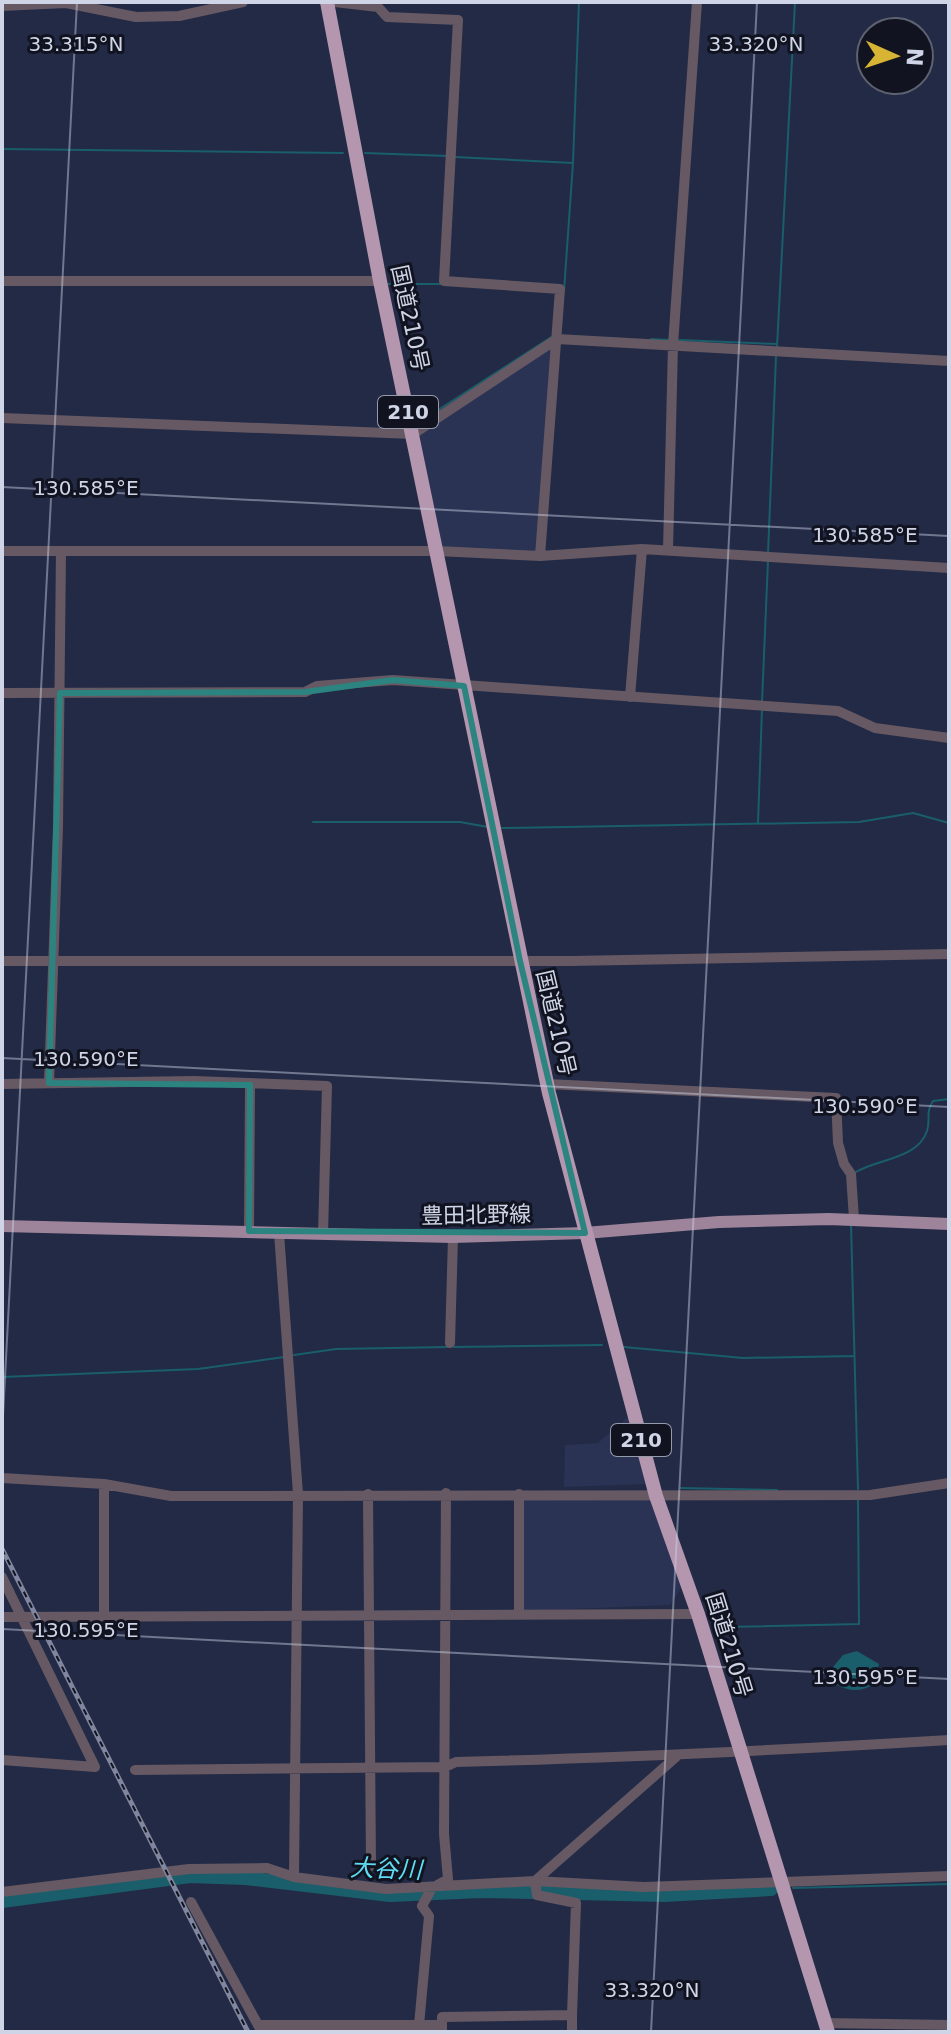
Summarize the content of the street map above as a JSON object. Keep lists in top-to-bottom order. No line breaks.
{"streets":{"highway":["国道210号","210"],"main road":["豊田北野線"]},"crossings":[["国道210号","豊田北野線"]],"water":["大谷川"],"north":"right","coordinates":["33.315°N","33.320°N","130.585°E","130.590°E","130.595°E"]}
